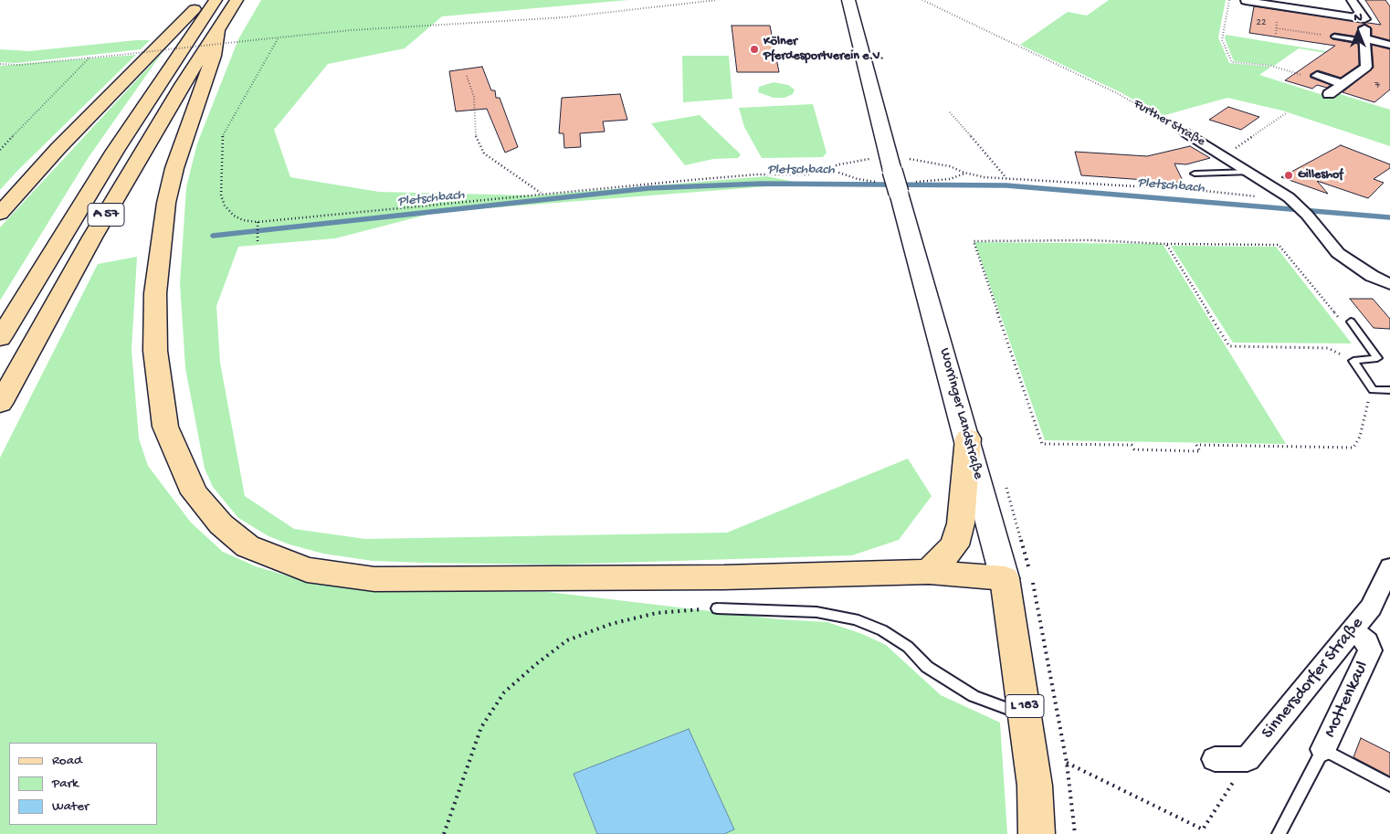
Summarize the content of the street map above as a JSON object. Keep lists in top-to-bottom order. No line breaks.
{"streets":{"main road":["A 57","Worringer Landstraße","L 183"],"street":["Further Straße","Sinnersdorfer Straße","Mottenkaul"]},"crossings":[["Sinnersdorfer Straße","Mottenkaul"]],"water":["Pletschbach"],"places":["Kölner Pferdesportverein e.V.","Gilleshof"],"house_numbers":["22","7"],"legend":["Road","Park","Water"],"north":"top"}
